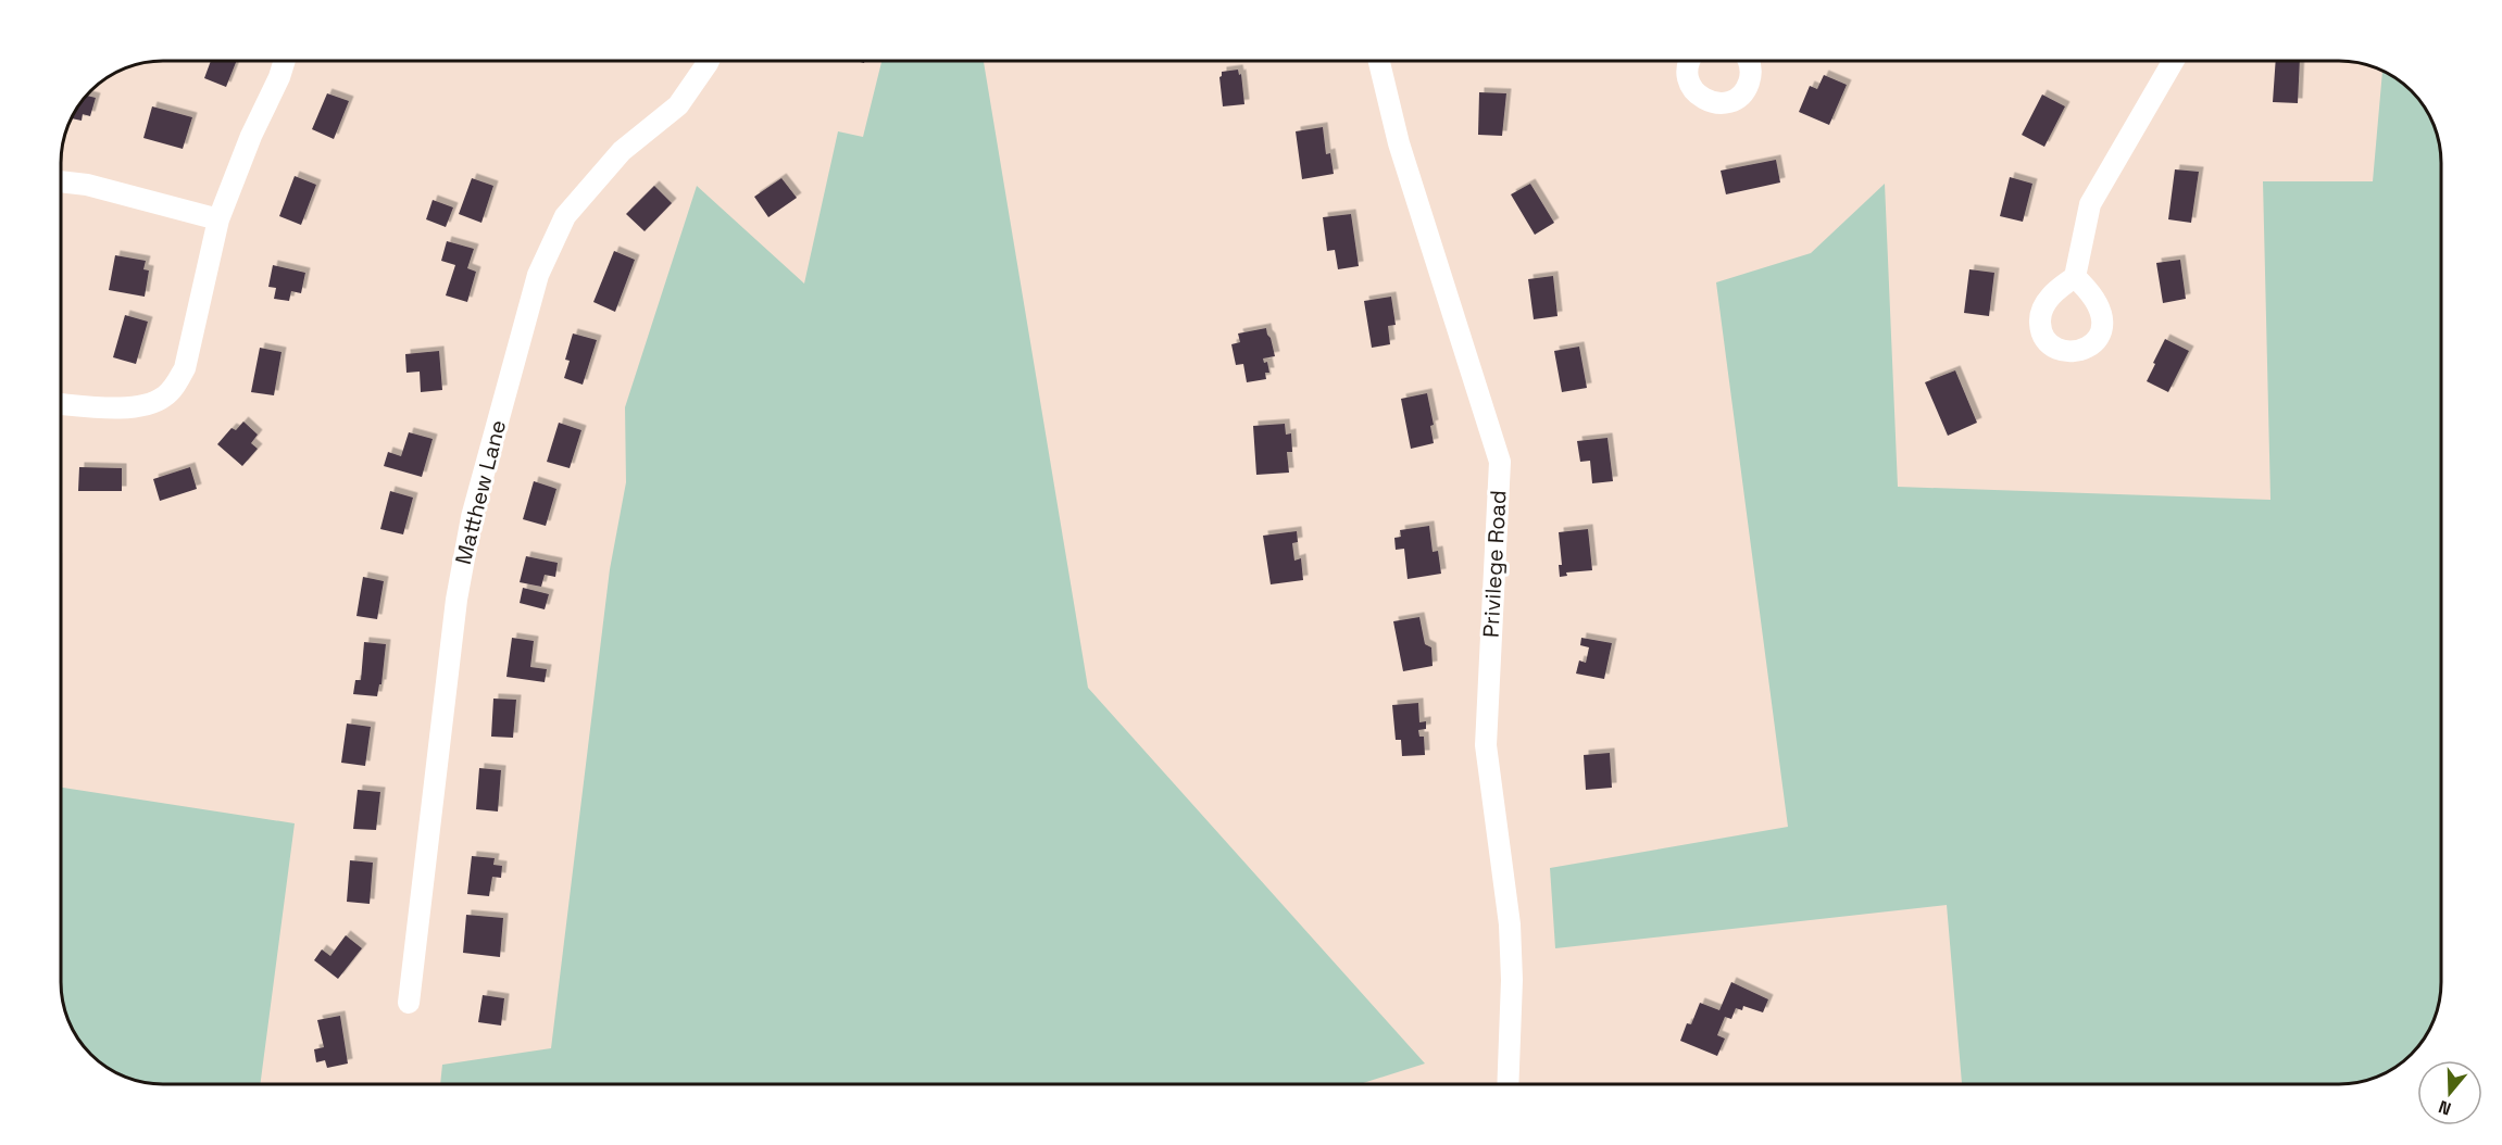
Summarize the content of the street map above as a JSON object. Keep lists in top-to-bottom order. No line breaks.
{"streets":{"street":["Matthew Lane","Privilege Road"]},"north":"bottom"}
